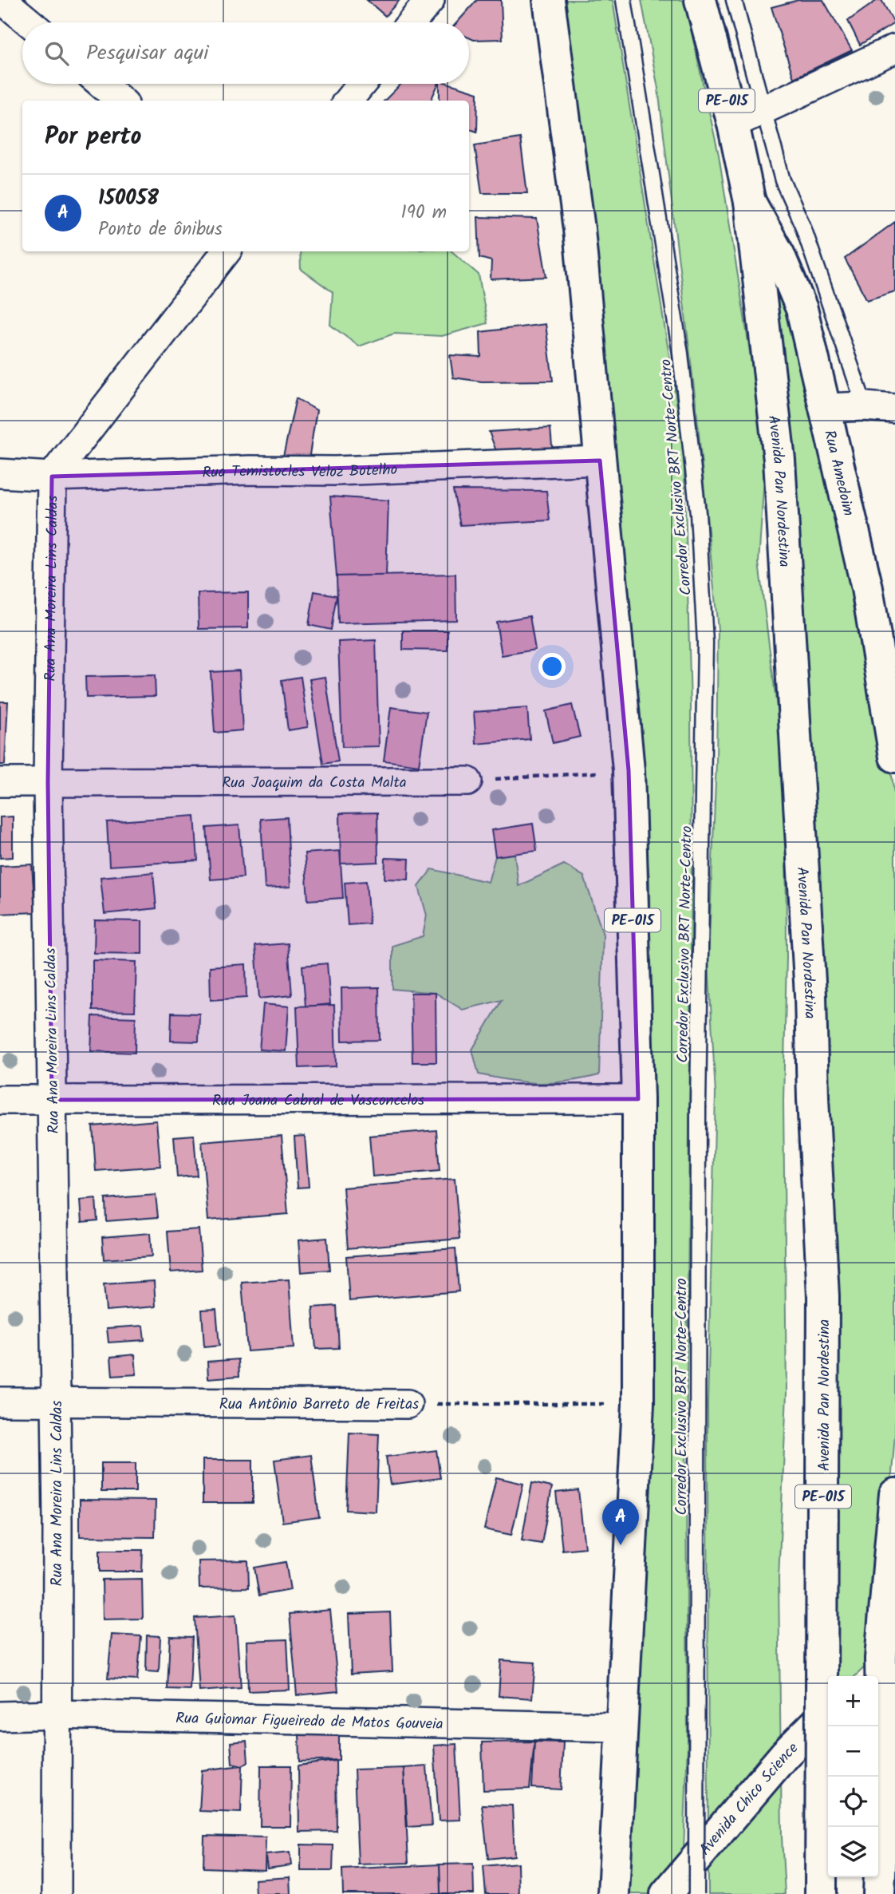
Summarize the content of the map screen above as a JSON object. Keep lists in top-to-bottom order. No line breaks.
{"streets":{"main road":["PE-015","Rua Amedoim","Avenida Pan Nordestina","Avenida Chico Science"],"street":["Rua Temistocles Veloz Botelho","Rua Ana Moreira Lins Caldas","Rua Joaquim da Costa Malta","Rua Joana Cabral de Vasconcelos","Rua Antônio Barreto de Freitas","Rua Guiomar Figueiredo de Matos Gouveia"],"lane":["Corredor Exclusivo BRT Norte-Centro"]},"crossings":[["PE-015","Rua Temistocles Veloz Botelho"],["PE-015","Rua Joana Cabral de Vasconcelos"],["PE-015","Rua Antônio Barreto de Freitas"],["PE-015","Rua Guiomar Figueiredo de Matos Gouveia"],["Rua Temistocles Veloz Botelho","Rua Ana Moreira Lins Caldas"],["Rua Amedoim","Avenida Pan Nordestina"],["Rua Ana Moreira Lins Caldas","Rua Joaquim da Costa Malta"],["Rua Ana Moreira Lins Caldas","Rua Joana Cabral de Vasconcelos"],["Rua Ana Moreira Lins Caldas","Rua Antônio Barreto de Freitas"],["Rua Ana Moreira Lins Caldas","Rua Guiomar Figueiredo de Matos Gouveia"]],"page":{"search":"Pesquisar aqui","heading":"Por perto","list":[{"mark":"A","name":"150058","note":"Ponto de ônibus","value":"190 m"}],"pins":"A","map_buttons":["+","−"]}}
